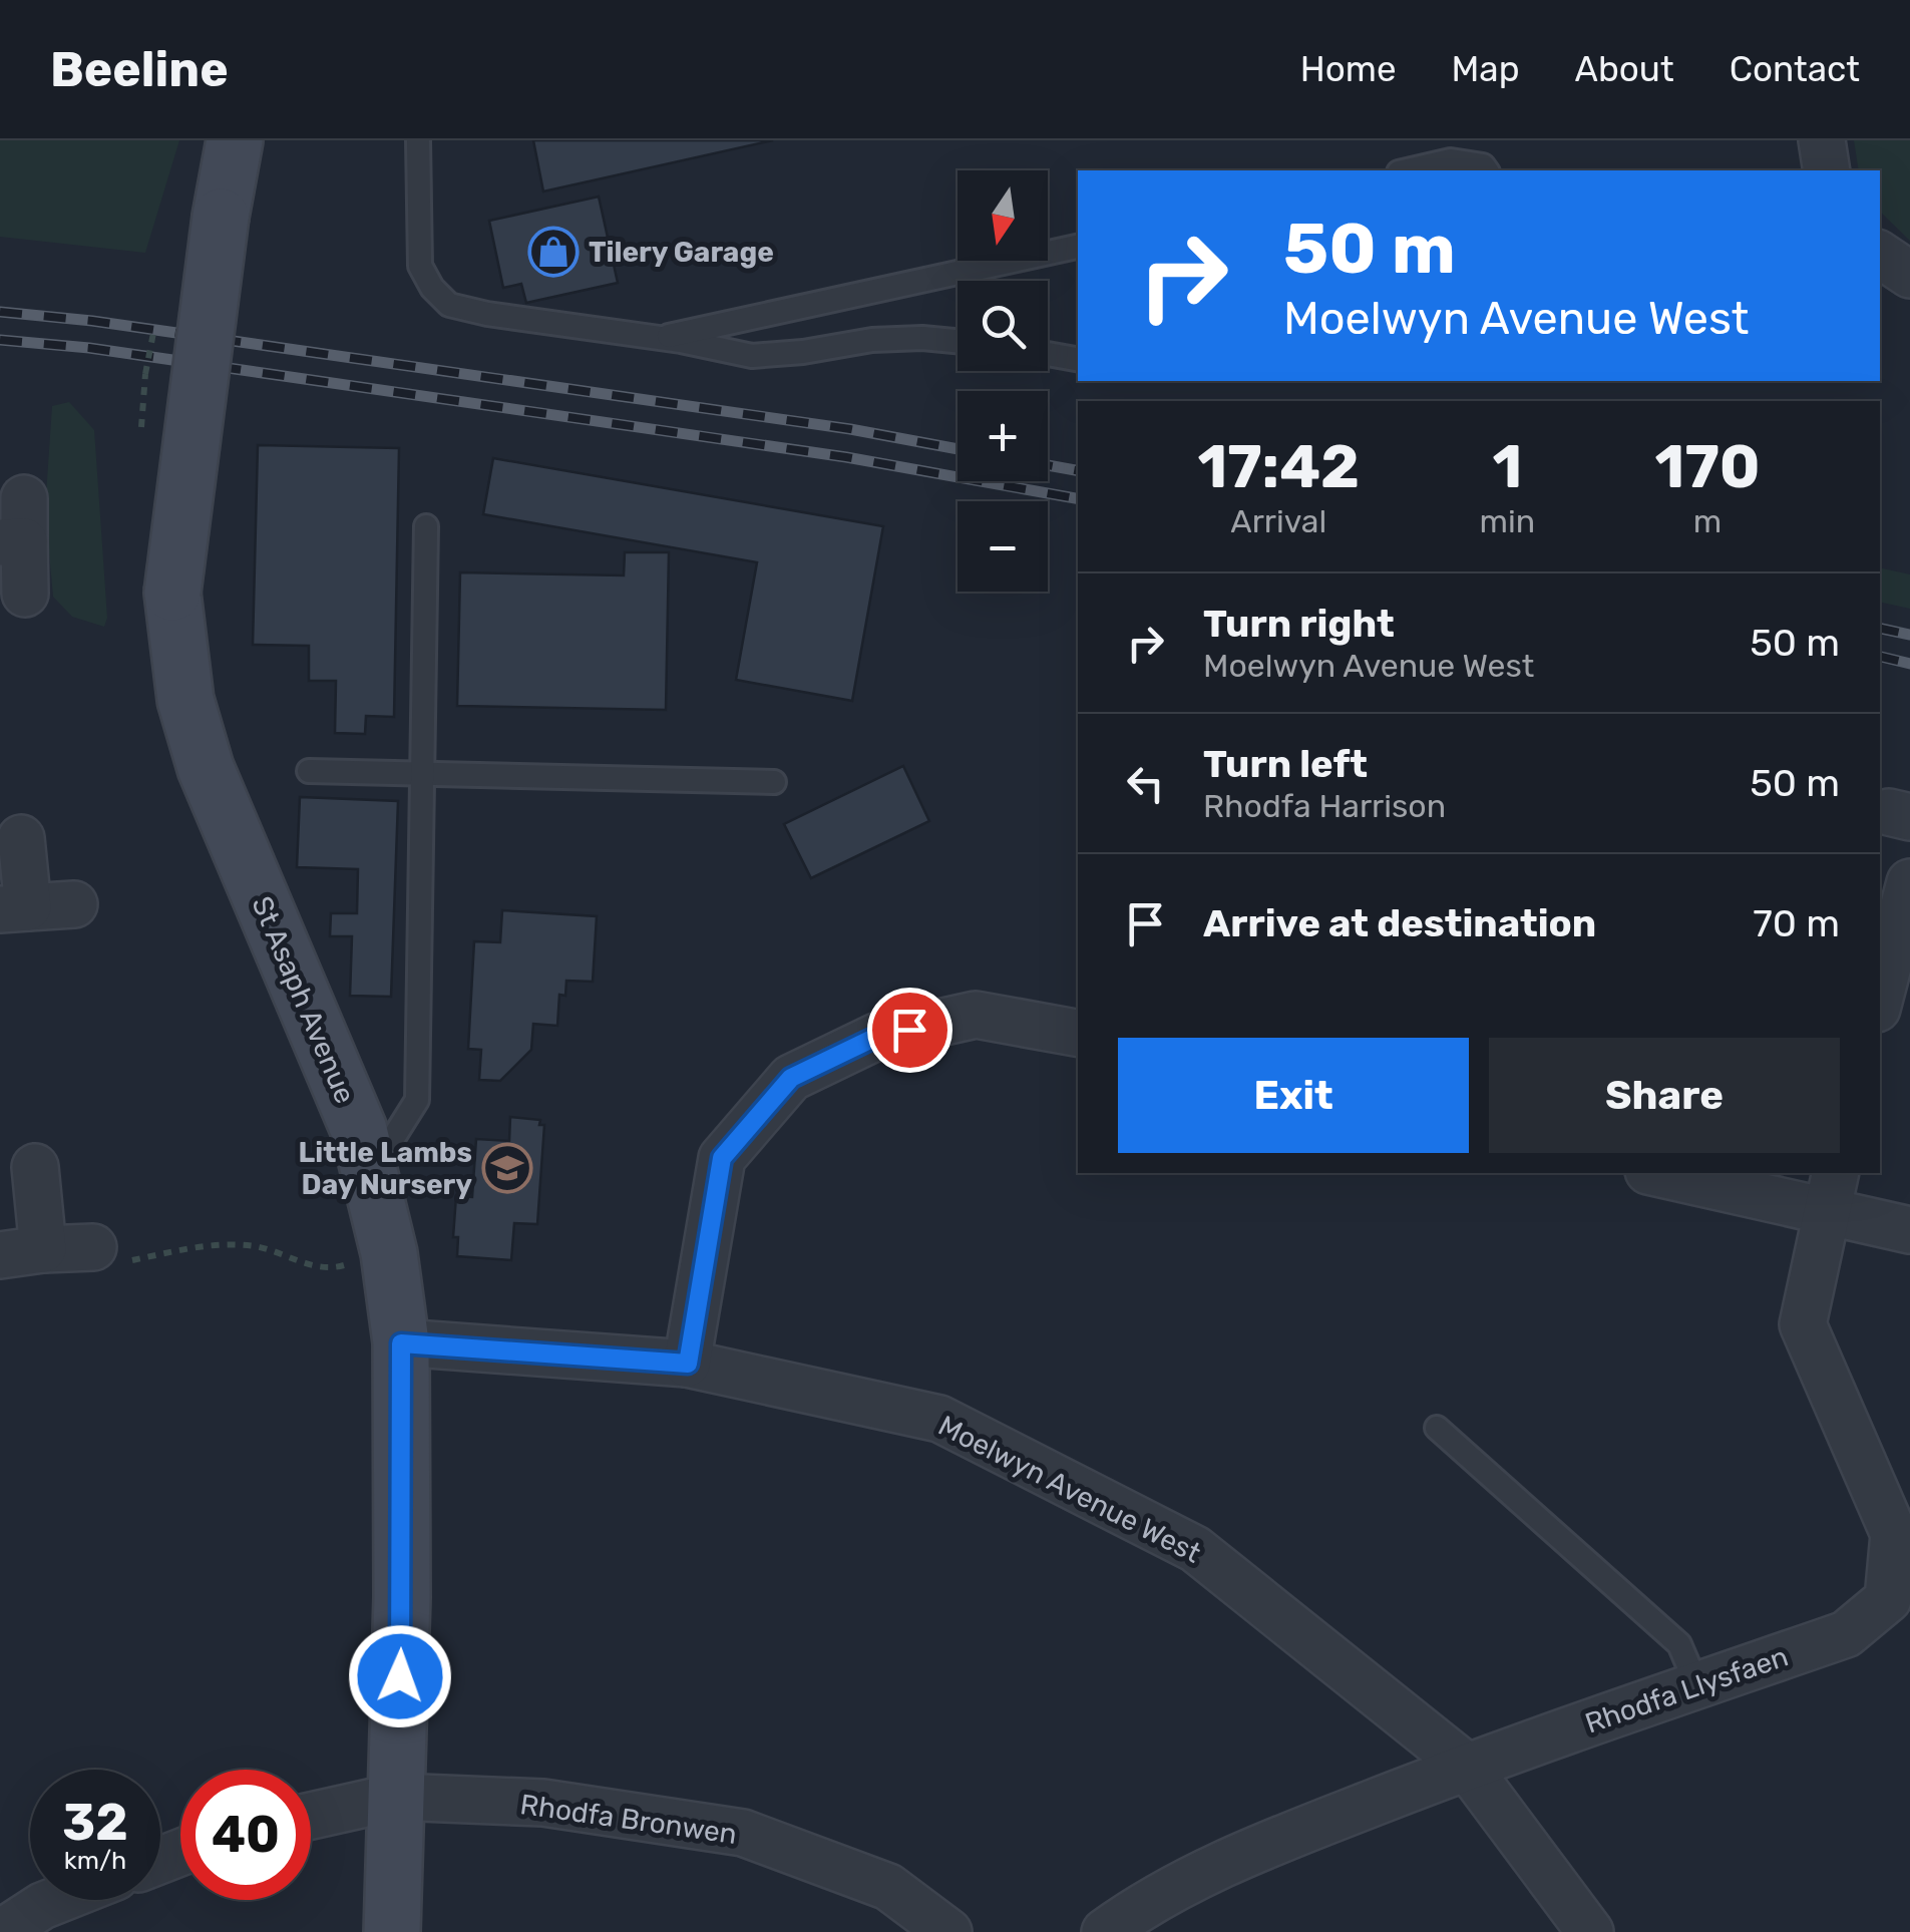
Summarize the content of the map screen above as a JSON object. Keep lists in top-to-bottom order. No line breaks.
{"streets":{"street":["St Asaph Avenue","Moelwyn Avenue West","Rhodfa Llysfaen","Rhodfa Bronwen"]},"crossings":[["St Asaph Avenue","Moelwyn Avenue West"],["St Asaph Avenue","Rhodfa Bronwen"],["Moelwyn Avenue West","Rhodfa Llysfaen"]],"places":{"shop":["Tilery Garage"],"school or university":["Little Lambs Day Nursery"]},"north":"bottom","page":{"header":"Beeline","nav":["Home","Map","About","Contact"],"map_buttons":["+","−"],"turn":["50 m","Moelwyn Avenue West"],"eta":["17:42","Arrival","1","min","170","m"],"list":[{"name":"Turn right","note":"Moelwyn Avenue West","value":"50 m"},{"name":"Turn left","note":"Rhodfa Harrison","value":"50 m"},{"name":"Arrive at destination","value":"70 m"}],"buttons":["Exit","Share"],"speed":"32 km/h","limit":"40"}}
